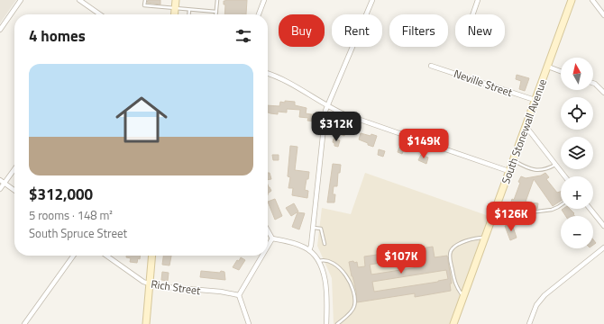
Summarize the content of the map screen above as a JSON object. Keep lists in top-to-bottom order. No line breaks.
{"streets":{"street":["Neville Street","South Stonewall Avenue","Rich Street"]},"crossings":[["Neville Street","South Stonewall Avenue"]],"north":"top","page":{"chip":["Buy","Rent","Filters","New"],"heading":"4 homes","map_buttons":["+","−"],"list":[{"name":"$312,000","note":"5 rooms · 148 m² · South Spruce Street"}],"price":["$312K","$149K","$126K","$107K"]}}
